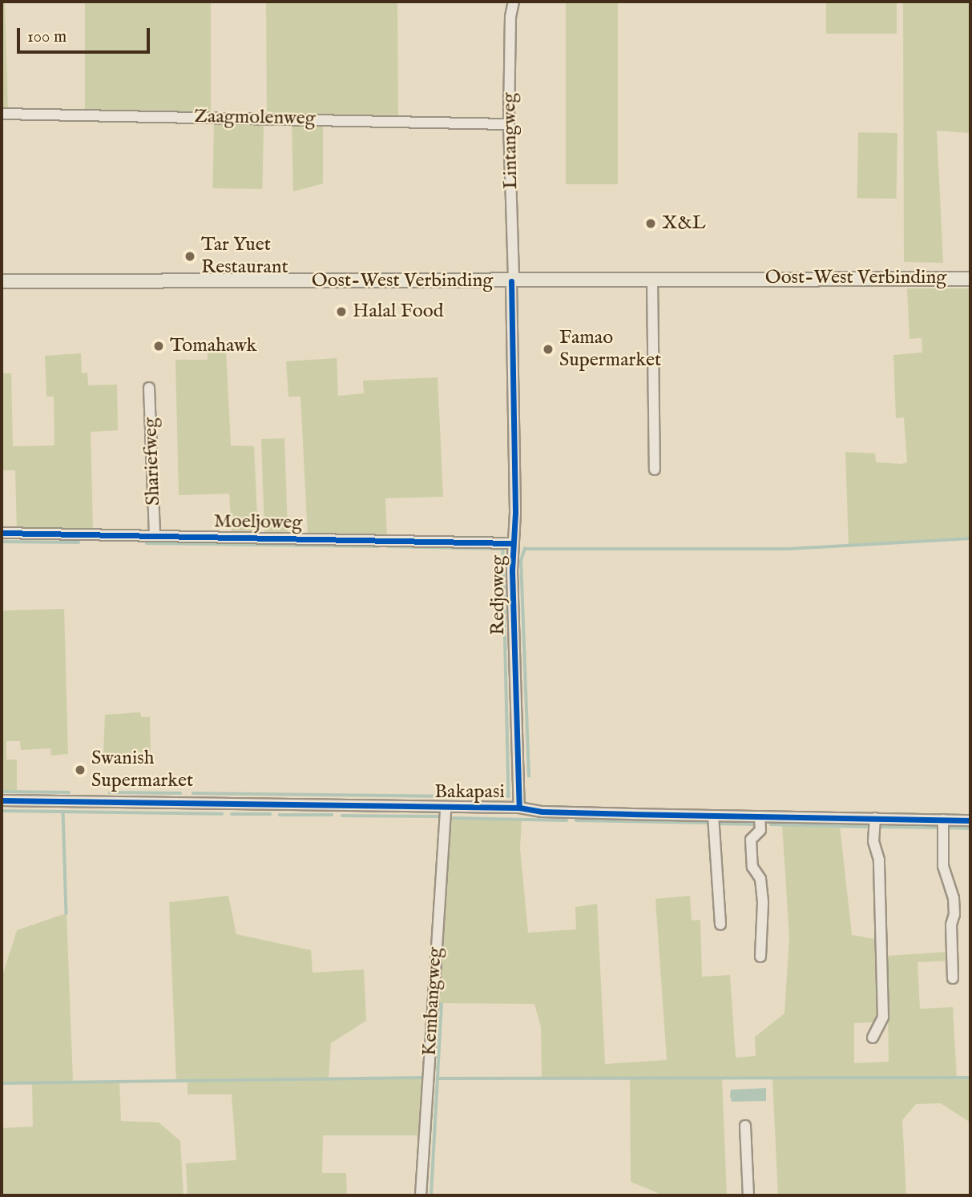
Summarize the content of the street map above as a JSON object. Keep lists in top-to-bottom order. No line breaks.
{"streets":{"main road":["Oost-West Verbinding"],"street":["Zaagmolenweg","Lintangweg","Shariefweg","Moeljoweg","Redjoweg","Bakapasi","Kembangweg"]},"crossings":[["Zaagmolenweg","Lintangweg"],["Lintangweg","Oost-West Verbinding"],["Lintangweg","Redjoweg"],["Oost-West Verbinding","Redjoweg"],["Shariefweg","Moeljoweg"],["Moeljoweg","Redjoweg"],["Redjoweg","Bakapasi"],["Bakapasi","Kembangweg"]],"places":["X&L","Tar Yuet Restaurant","Halal Food","Tomahawk","Famao Supermarket","Swanish Supermarket"],"scale_bar":"100 m"}
